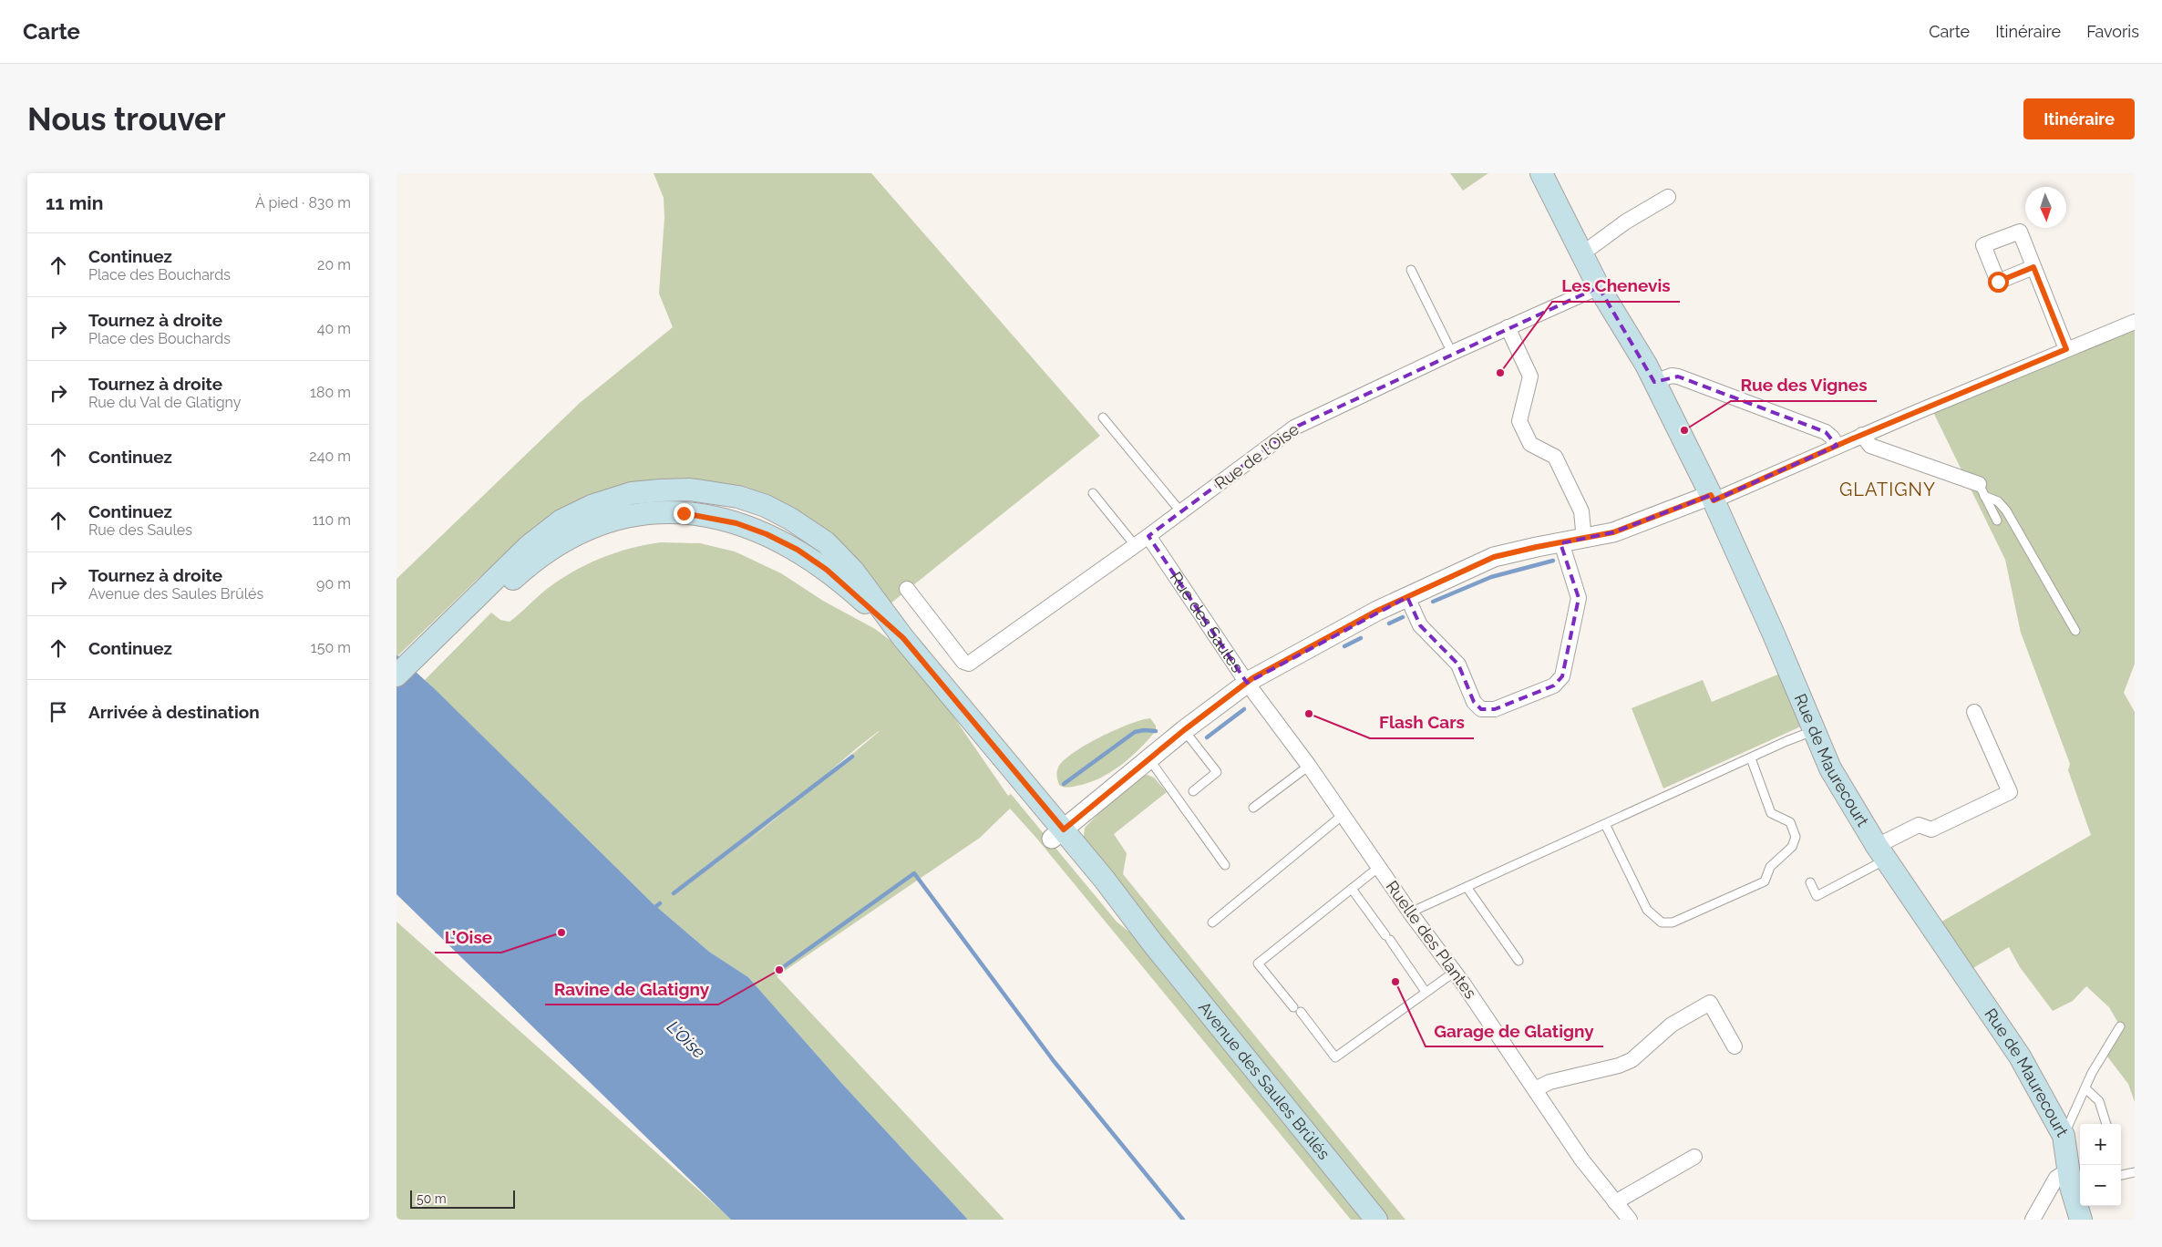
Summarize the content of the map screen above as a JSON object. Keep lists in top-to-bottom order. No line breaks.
{"streets":{"main road":["Rue de Maurecourt","Avenue des Saules Brûlés"],"street":["Rue de l'Oise","Rue des Saules","Ruelle des Plantes"]},"crossings":[["Rue de l'Oise","Rue des Saules"],["Rue de l'Oise","Rue de Maurecourt"],["Rue des Saules","Ruelle des Plantes"],["Rue des Saules","Avenue des Saules Brûlés"]],"districts":["GLATIGNY"],"water":["L'Oise"],"places":["Les Chenevis","Rue des Vignes","Flash Cars","L’Oise","Ravine de Glatigny","Garage de Glatigny"],"scale_bar":"50 m","north":"bottom","page":{"header":"Carte","nav":["Carte","Itinéraire","Favoris"],"buttons":"Itinéraire","title":"Nous trouver","heading":["11 min","À pied · 830 m"],"list":[["Continuez","Place des Bouchards","20 m"],["Tournez à droite","Place des Bouchards","40 m"],["Tournez à droite","Rue du Val de Glatigny","180 m"],["Continuez","240 m"],["Continuez","Rue des Saules","110 m"],["Tournez à droite","Avenue des Saules Brûlés","90 m"],["Continuez","150 m"],"Arrivée à destination"],"map_buttons":["+","−"],"scale":"50 m"}}
